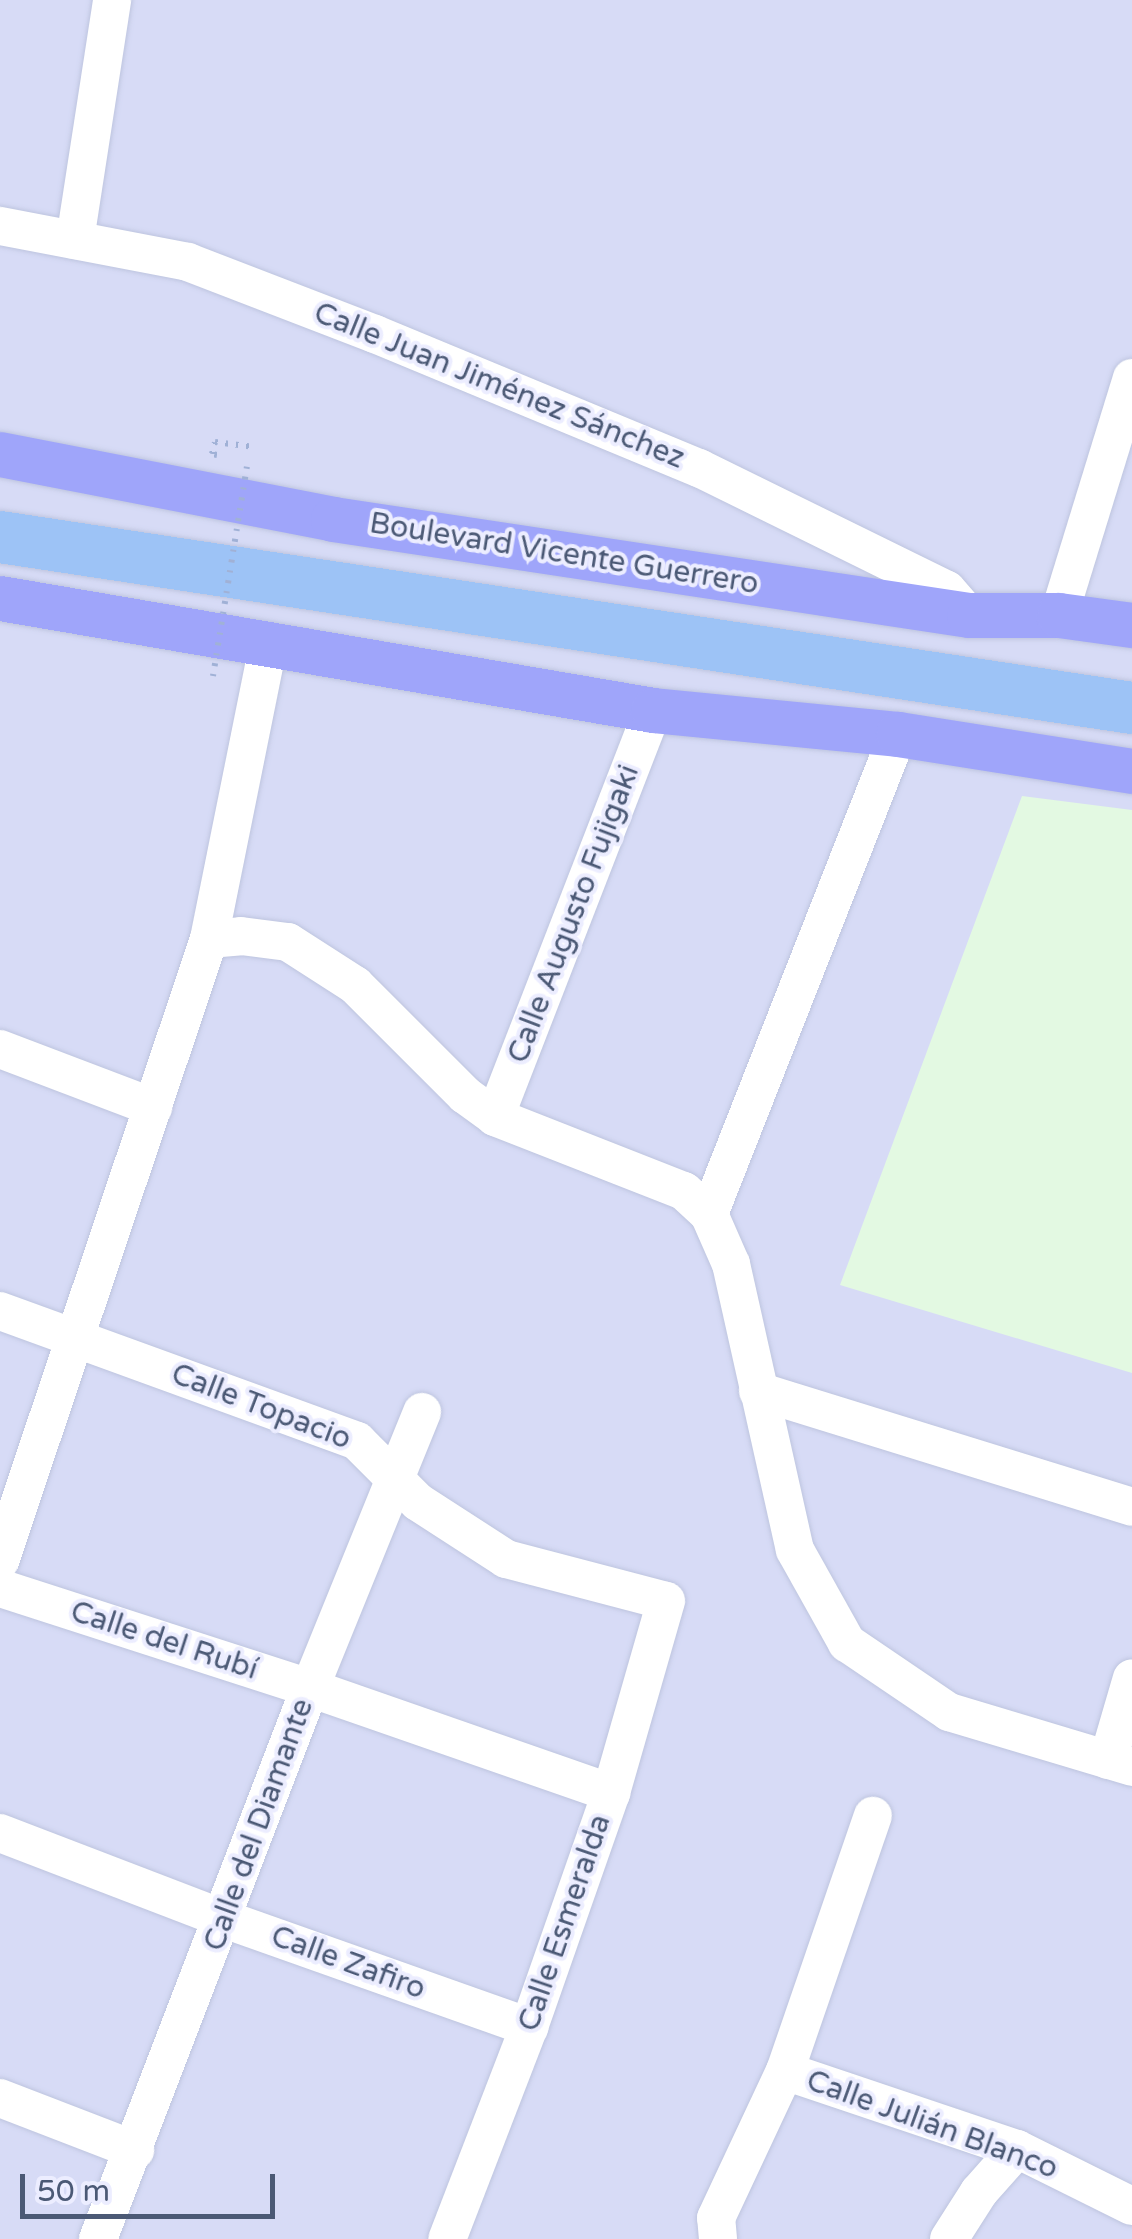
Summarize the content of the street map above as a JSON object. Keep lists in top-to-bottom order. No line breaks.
{"streets":{"highway":["Boulevard Vicente Guerrero"],"street":["Calle Juan Jiménez Sánchez","Calle Augusto Fujigaki","Calle Topacio","Calle del Rubí","Calle del Diamante","Calle Esmeralda","Calle Zafiro","Calle Julián Blanco"]},"crossings":[["Calle Juan Jiménez Sánchez","Boulevard Vicente Guerrero"],["Calle Topacio","Calle del Diamante"],["Calle Topacio","Calle Esmeralda"],["Calle del Rubí","Calle del Diamante"],["Calle del Rubí","Calle Esmeralda"],["Calle del Diamante","Calle Zafiro"],["Calle Esmeralda","Calle Zafiro"]],"scale_bar":"50 m"}
